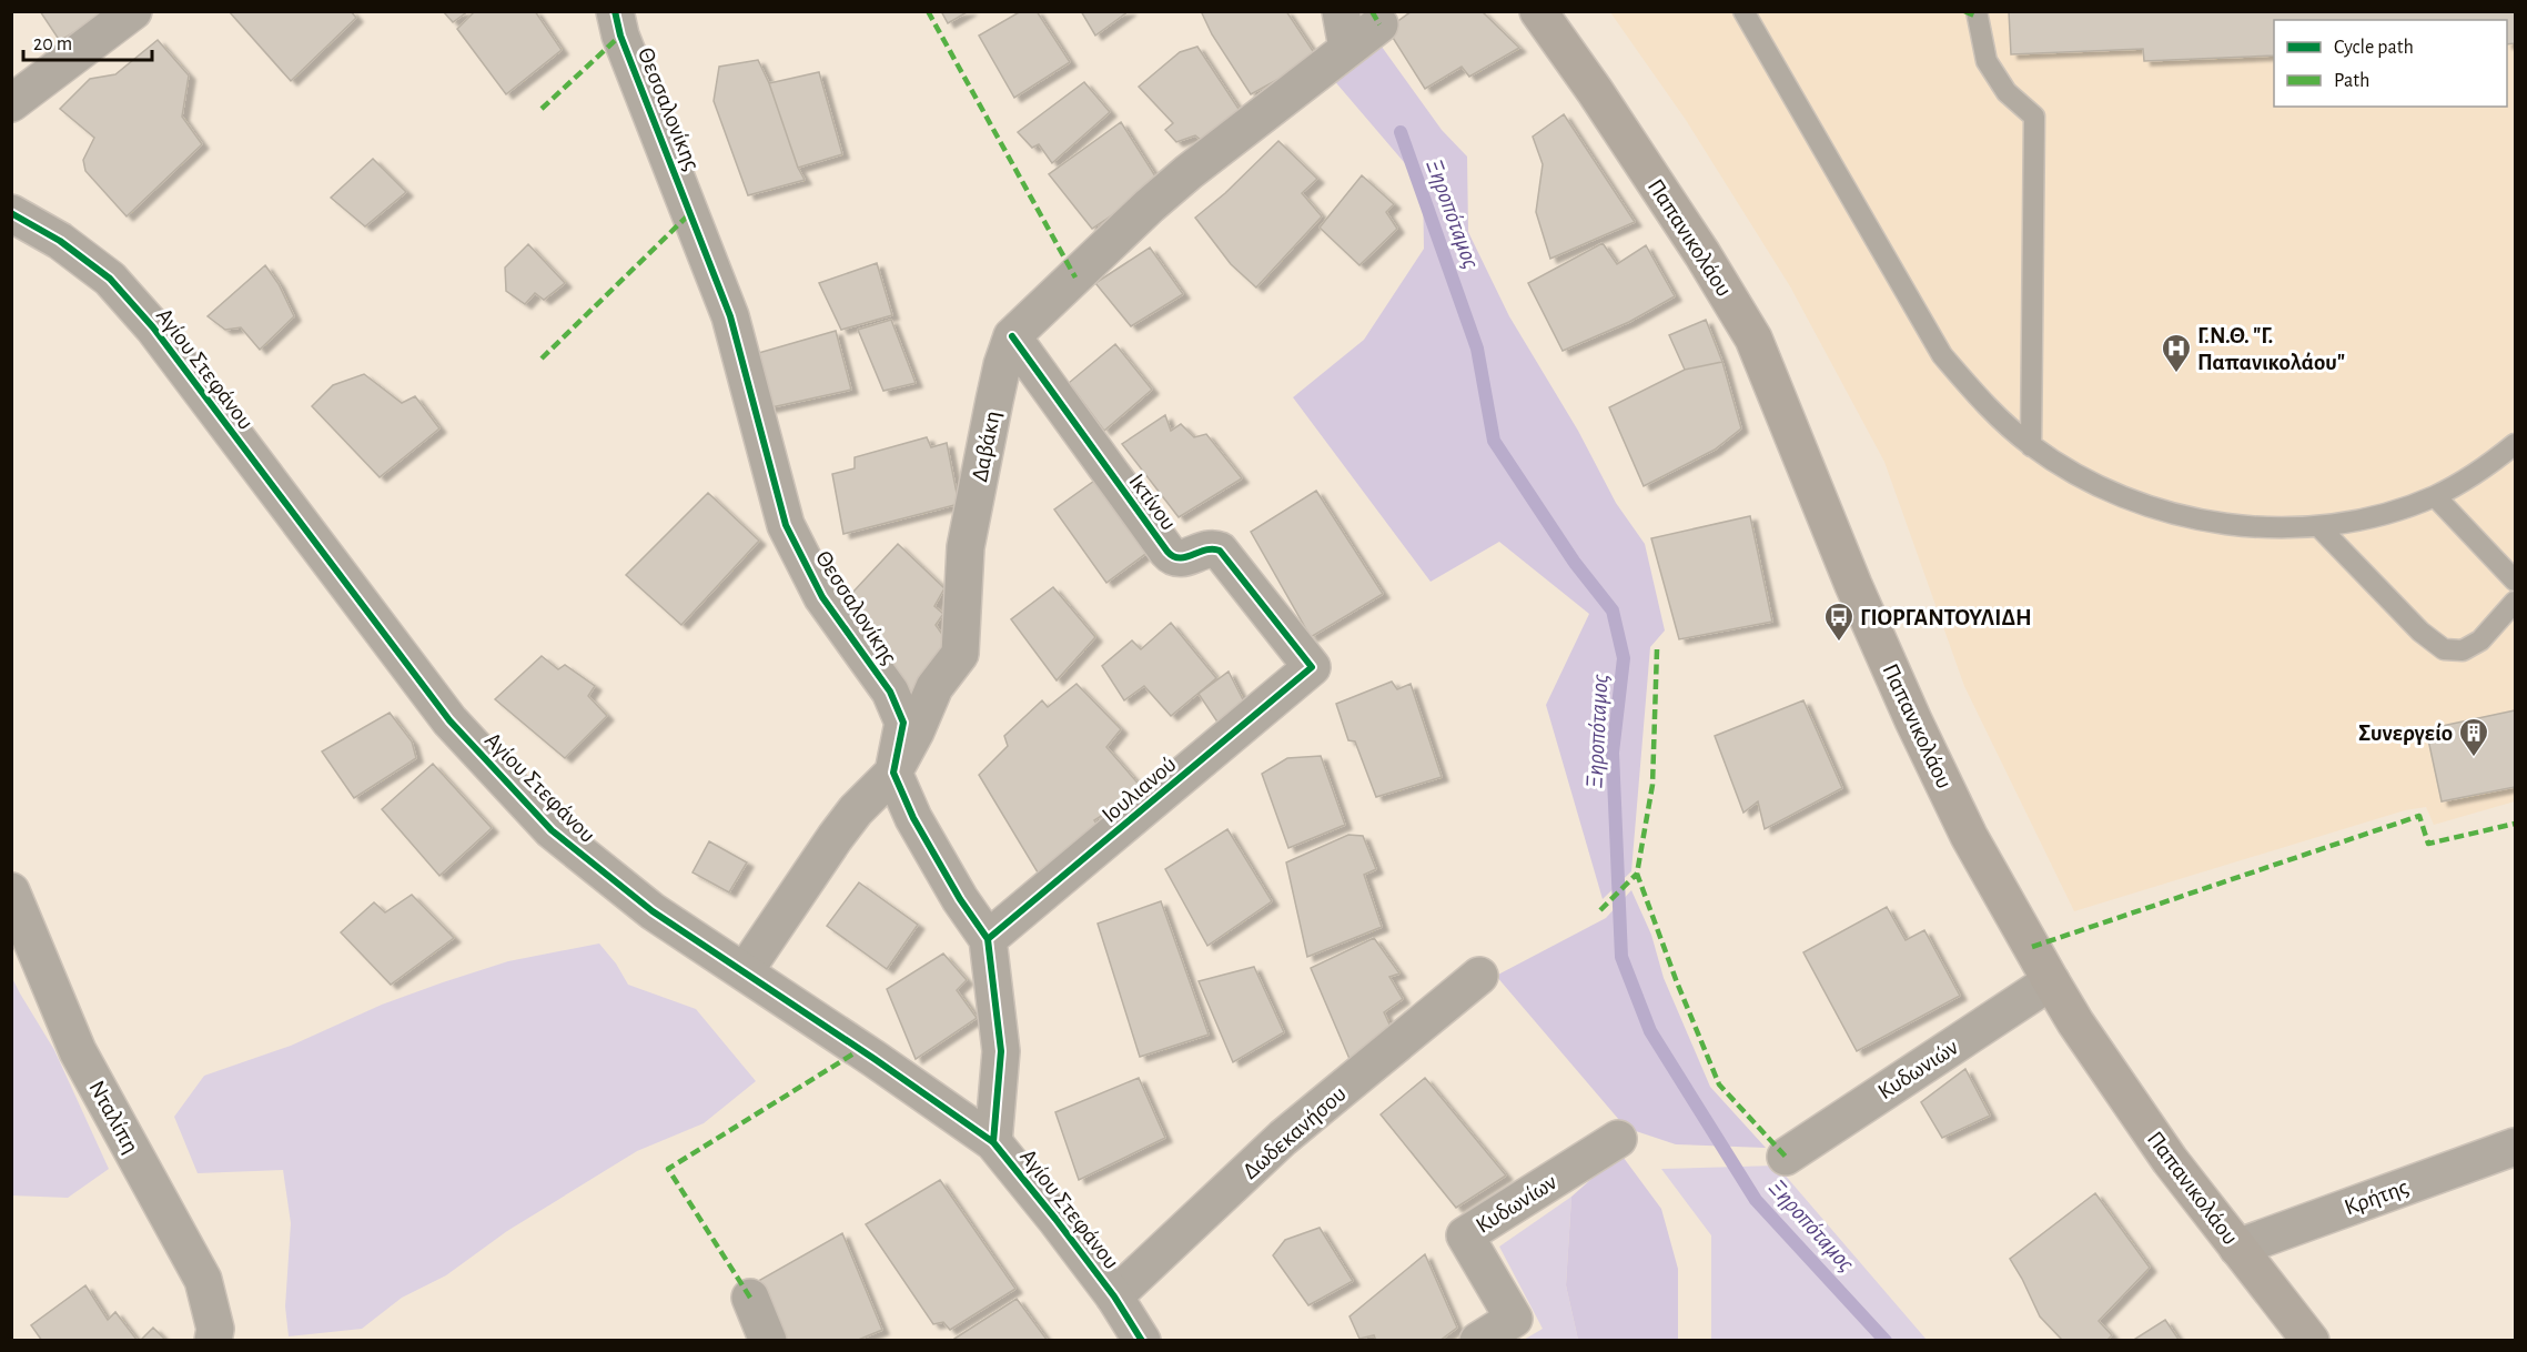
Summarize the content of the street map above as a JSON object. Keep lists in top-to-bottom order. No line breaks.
{"streets":{"main road":["Παπανικολάου"],"street":["Θεσσαλονίκης","Αγίου Στεφάνου","Δαβάκη","Ικτίνου","Ιουλιανού","Κυδωνιών","Νταλίπη","Δωδεκανήσου","Κρήτης","Κυδωνίων"]},"crossings":[["Θεσσαλονίκης","Δαβάκη"],["Παπανικολάου","Κυδωνιών"],["Παπανικολάου","Κρήτης"],["Αγίου Στεφάνου","Δαβάκη"],["Αγίου Στεφάνου","Δωδεκανήσου"],["Δαβάκη","Ικτίνου"],["Ικτίνου","Ιουλιανού"]],"water":["Ξηροπόταμος"],"places":{"hospital":["Γ.Ν.Θ. \"Γ. Παπανικολάου\""],"bus stop":["ΓΙΟΡΓΑΝΤΟΥΛΙΔΗ"],"building":["Συνεργείο"]},"legend":["Cycle path","Path"],"scale_bar":"20 m"}
